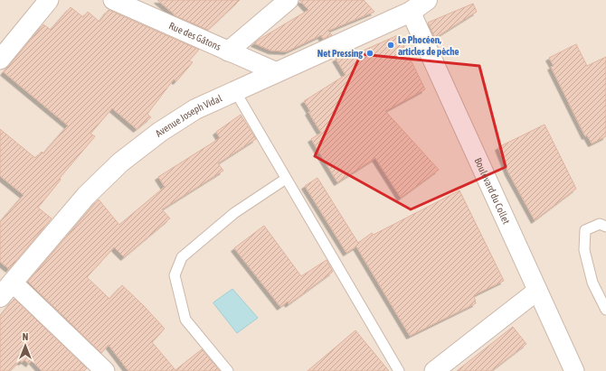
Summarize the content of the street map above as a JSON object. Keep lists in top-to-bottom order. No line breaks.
{"streets":{"street":["Rue des Gâtons","Avenue Joseph Vidal","Boulevard du Collet"]},"crossings":[["Rue des Gâtons","Avenue Joseph Vidal"],["Avenue Joseph Vidal","Boulevard du Collet"]],"places":["Le Phocéen, articles de pèche","Net Pressing"],"north":"top"}
